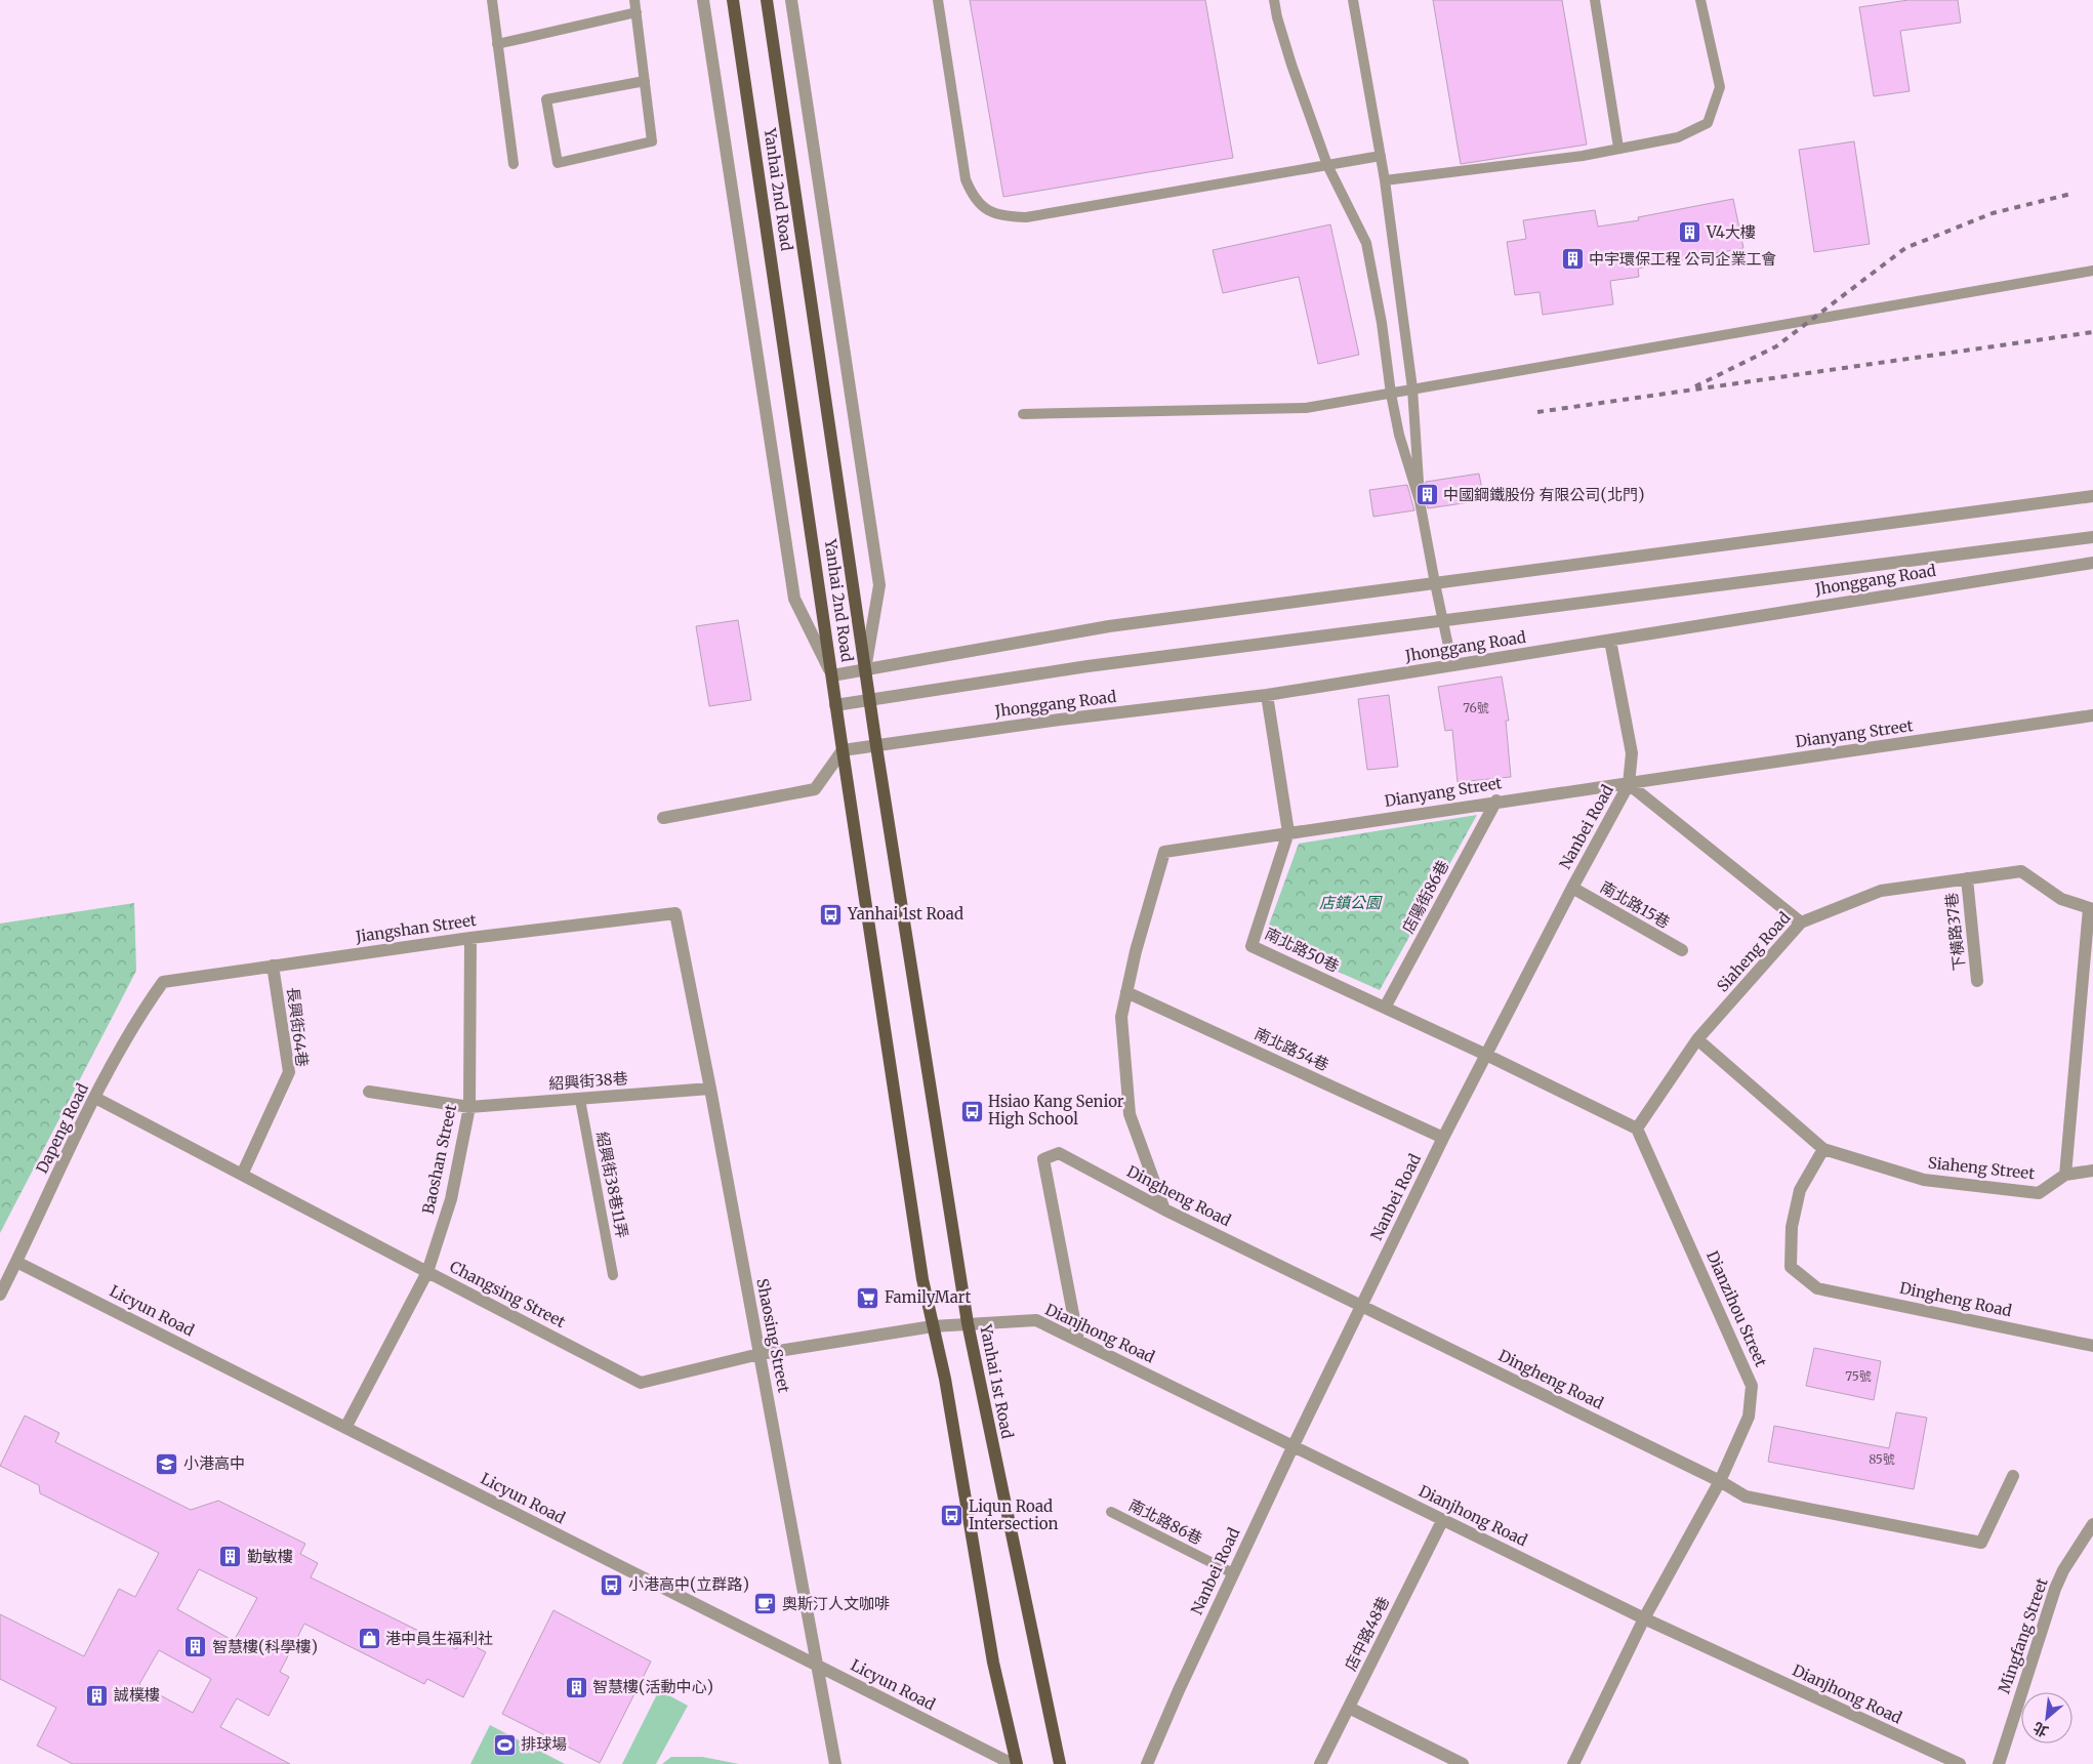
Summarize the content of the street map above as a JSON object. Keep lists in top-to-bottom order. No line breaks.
{"streets":{"main road":["Yanhai 2nd Road","Yanhai 1st Road"],"street":["Jhonggang Road","Dianyang Street","Nanbei Road","店陽街86巷","南北路15巷","Jiangshan Street","下橫路37巷","南北路50巷","Siaheng Road","長興街64巷","南北路54巷","紹興街38巷","Dapeng Road","Baoshan Street","Siaheng Street","Dingheng Road","Changsing Street","Dianzihou Street","Licyun Road","Dianjhong Road","Shaosing Street","店中路48巷","Mingfang Street"],"lane":["紹興街38巷11弄","南北路86巷"]},"crossings":[["Yanhai 2nd Road","Yanhai 1st Road"],["Jhonggang Road","Nanbei Road"],["Jhonggang Road","南北路50巷"],["Jhonggang Road","Yanhai 1st Road"],["Dianyang Street","Nanbei Road"],["Dianyang Street","店陽街86巷"],["Dianyang Street","南北路50巷"],["Dianyang Street","南北路54巷"],["Dianyang Street","Dingheng Road"],["Nanbei Road","南北路15巷"],["Nanbei Road","南北路50巷"],["Nanbei Road","南北路54巷"],["Nanbei Road","Dingheng Road"],["Nanbei Road","Dianjhong Road"],["Nanbei Road","南北路86巷"],["店陽街86巷","南北路50巷"],["Jiangshan Street","長興街64巷"],["Jiangshan Street","Dapeng Road"],["Jiangshan Street","Baoshan Street"],["Jiangshan Street","Shaosing Street"],["下橫路37巷","Siaheng Road"],["Siaheng Road","Siaheng Street"],["Siaheng Road","Dianzihou Street"],["長興街64巷","Changsing Street"],["紹興街38巷","Baoshan Street"],["紹興街38巷","紹興街38巷11弄"],["紹興街38巷","Shaosing Street"],["Dapeng Road","Changsing Street"],["Dapeng Road","Licyun Road"],["Baoshan Street","Changsing Street"],["Baoshan Street","Licyun Road"],["Siaheng Street","Dingheng Road"],["Dingheng Road","Dianzihou Street"],["Dingheng Road","Dianjhong Road"],["Changsing Street","Dianjhong Road"],["Changsing Street","Shaosing Street"],["Dianzihou Street","Dianjhong Road"],["Licyun Road","Shaosing Street"],["Dianjhong Road","Yanhai 1st Road"],["Dianjhong Road","店中路48巷"]],"parks":["店鎮公園"],"places":{"building":["V4大樓","中宇環保工程 公司企業工會","中國鋼鐵股份 有限公司(北門)","勤敏樓","智慧樓(科學樓)","智慧樓(活動中心)","誠樸樓"],"bus stop":["Yanhai 1st Road","Hsiao Kang Senior High School","Liqun Road Intersection","小港高中(立群路)"],"supermarket":["FamilyMart"],"school or university":["小港高中"],"cafe":["奧斯汀人文咖啡"],"shop":["港中員生福利社"],"sports":["排球場"]},"house_numbers":["76號","75號","85號"],"north":"bottom left"}
